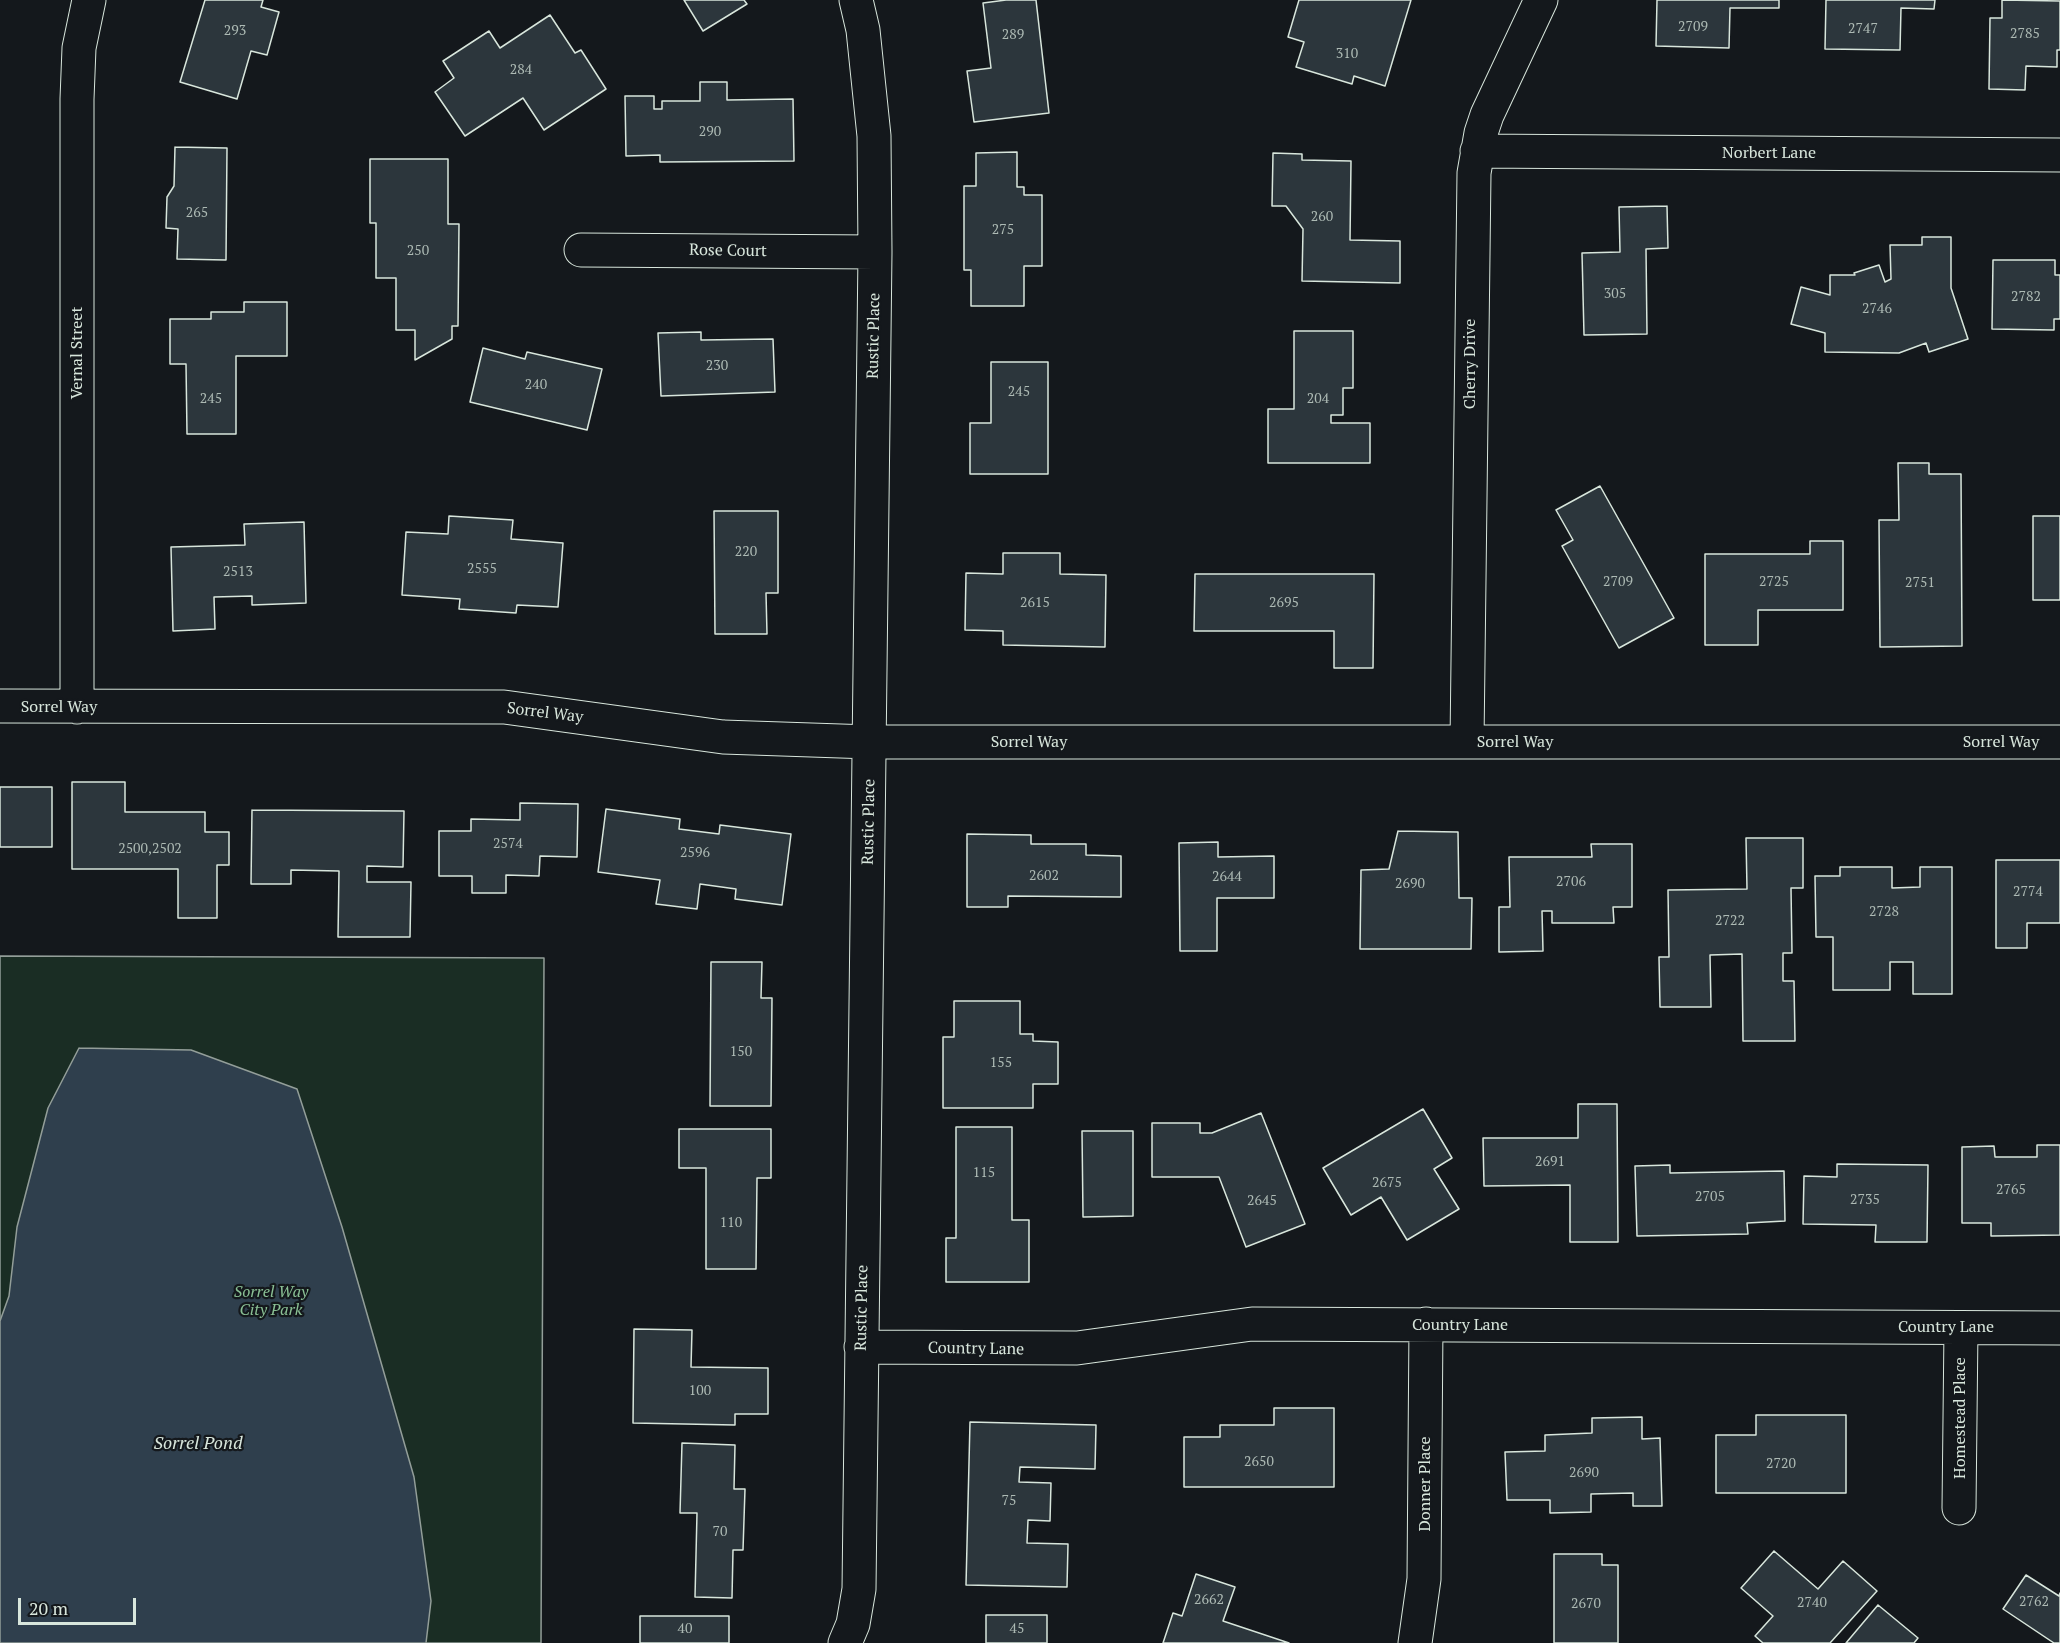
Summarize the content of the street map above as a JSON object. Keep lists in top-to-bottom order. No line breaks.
{"streets":{"street":["Norbert Lane","Rose Court","Rustic Place","Vernal Street","Cherry Drive","Sorrel Way","Country Lane","Homestead Place","Donner Place"]},"crossings":[["Norbert Lane","Cherry Drive"],["Rose Court","Rustic Place"],["Rustic Place","Sorrel Way"],["Rustic Place","Country Lane"],["Vernal Street","Sorrel Way"],["Cherry Drive","Sorrel Way"],["Country Lane","Homestead Place"],["Country Lane","Donner Place"]],"water":["Sorrel Pond"],"parks":["Sorrel Way City Park"],"house_numbers":["2709","2747","293","2785","289","310","284","290","265","260","275","250","305","2782","2746","230","240","245","245","204","220","2555","2513","2709","2725","2751","2615","2695","2574","2500,2502","2596","2602","2644","2706","2690","2774","2728","2722","150","155","2691","115","2675","2765","2705","2735","2645","110","100","2650","2720","2690","75","70","2662","2762","2740","2670","40","45"],"scale_bar":"20 m"}
